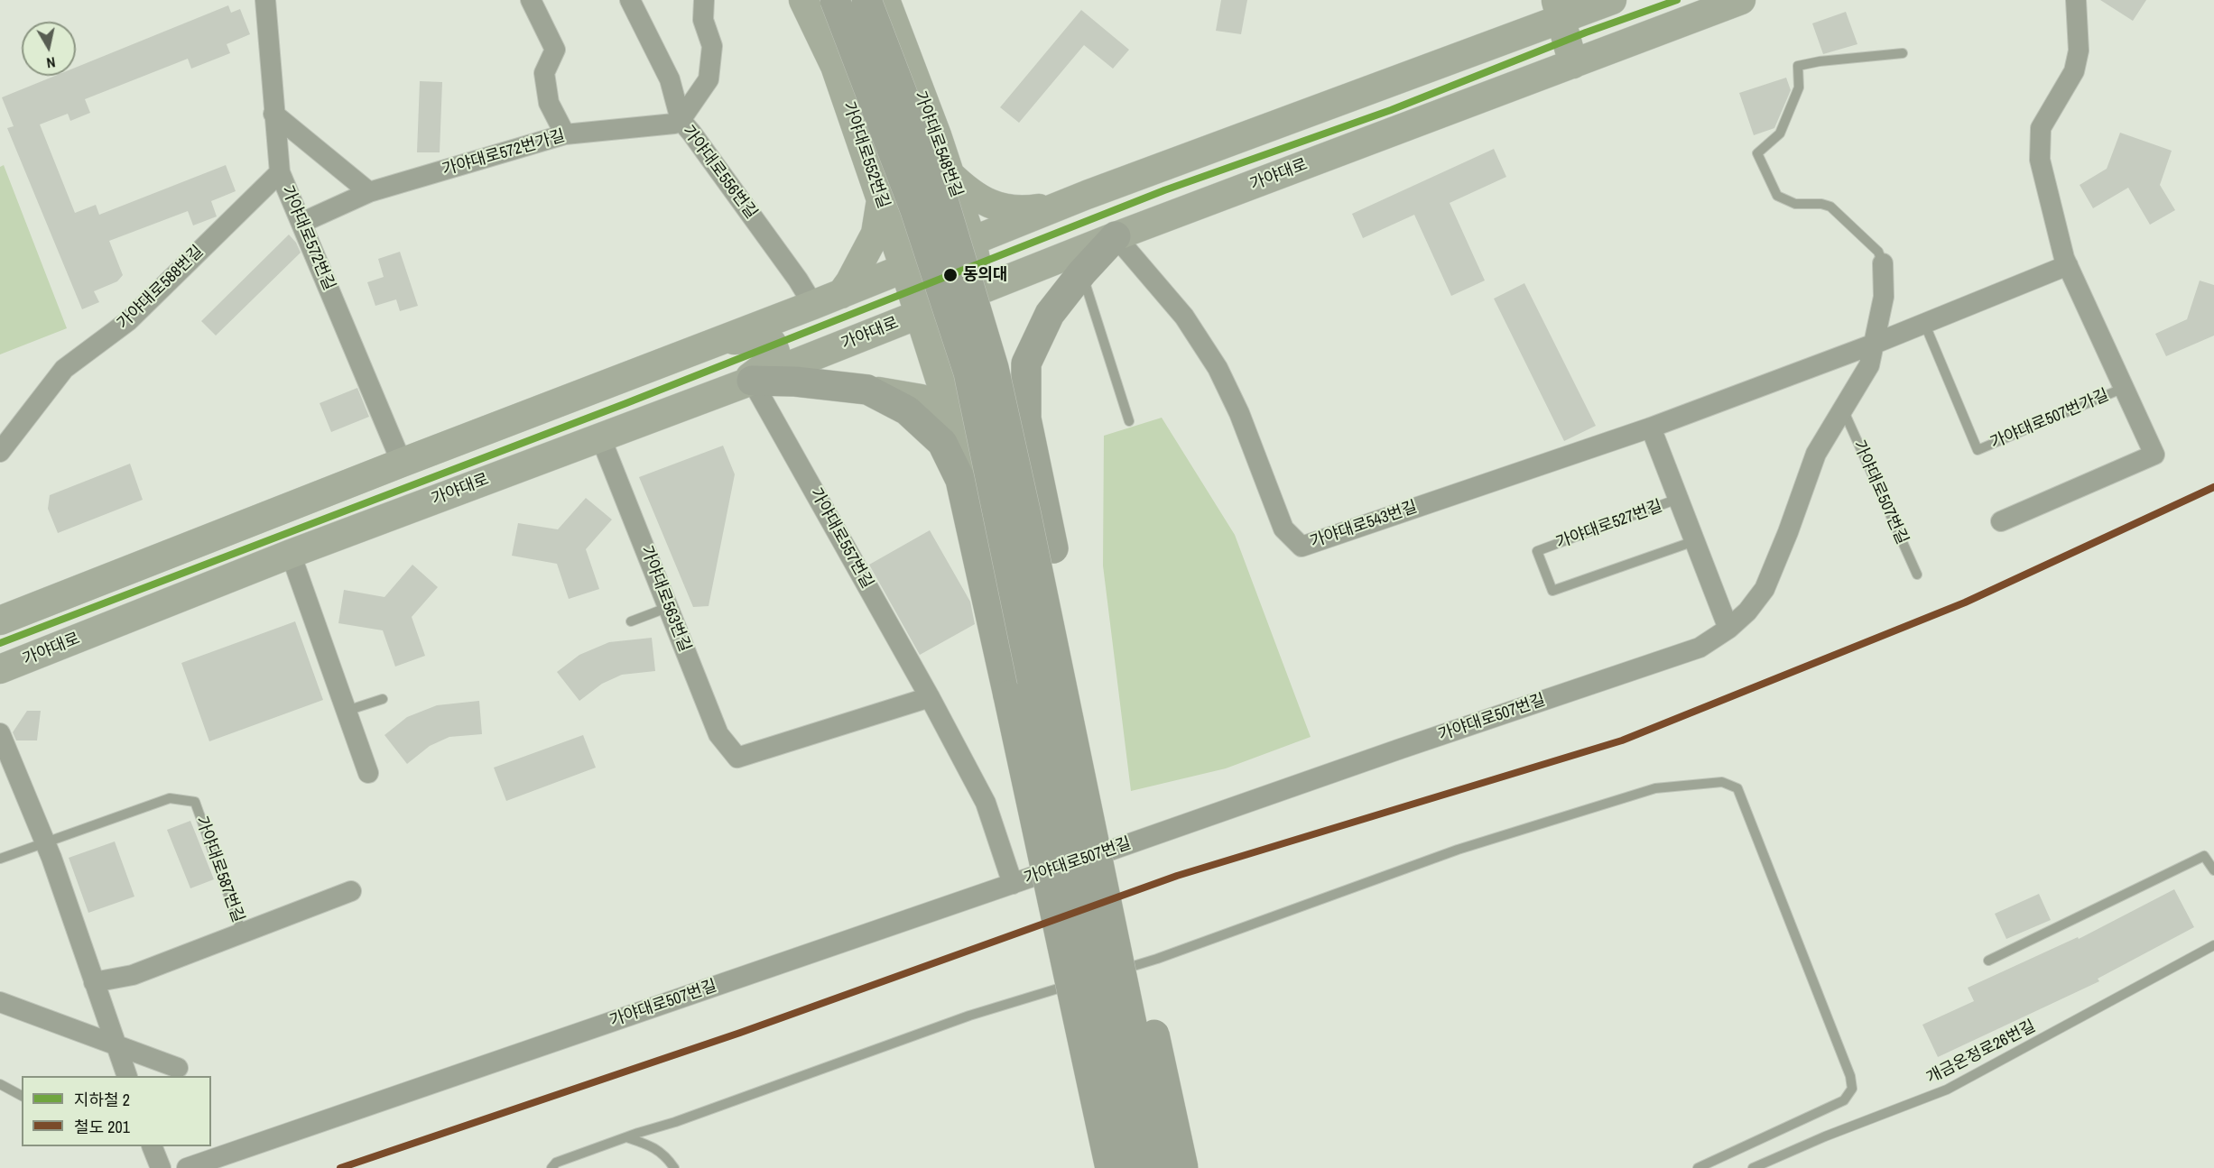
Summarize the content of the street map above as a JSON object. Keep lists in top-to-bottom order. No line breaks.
{"streets":{"main road":["가야대로548번길","가야대로552번길","가야대로"],"street":["가야대로572번가길","가야대로556번길","가야대로572번길","가야대로588번길","가야대로507번가길","가야대로507번길","가야대로543번길","가야대로527번길","가야대로557번길","가야대로563번길","가야대로587번길"],"lane":["개금온정로26번길"]},"crossings":[["가야대로548번길","가야대로"],["가야대로572번가길","가야대로556번길"],["가야대로572번가길","가야대로572번길"],["가야대로552번길","가야대로"],["가야대로","가야대로543번길"],["가야대로","가야대로557번길"],["가야대로","가야대로563번길"],["가야대로572번길","가야대로588번길"],["가야대로507번길","가야대로527번길"],["가야대로507번길","가야대로557번길"],["가야대로543번길","가야대로527번길"],["가야대로557번길","가야대로563번길"]],"places":["동의대"],"lines":["metro line 2","rail line 201"],"legend":["지하철 2","철도 201"],"north":"bottom"}
